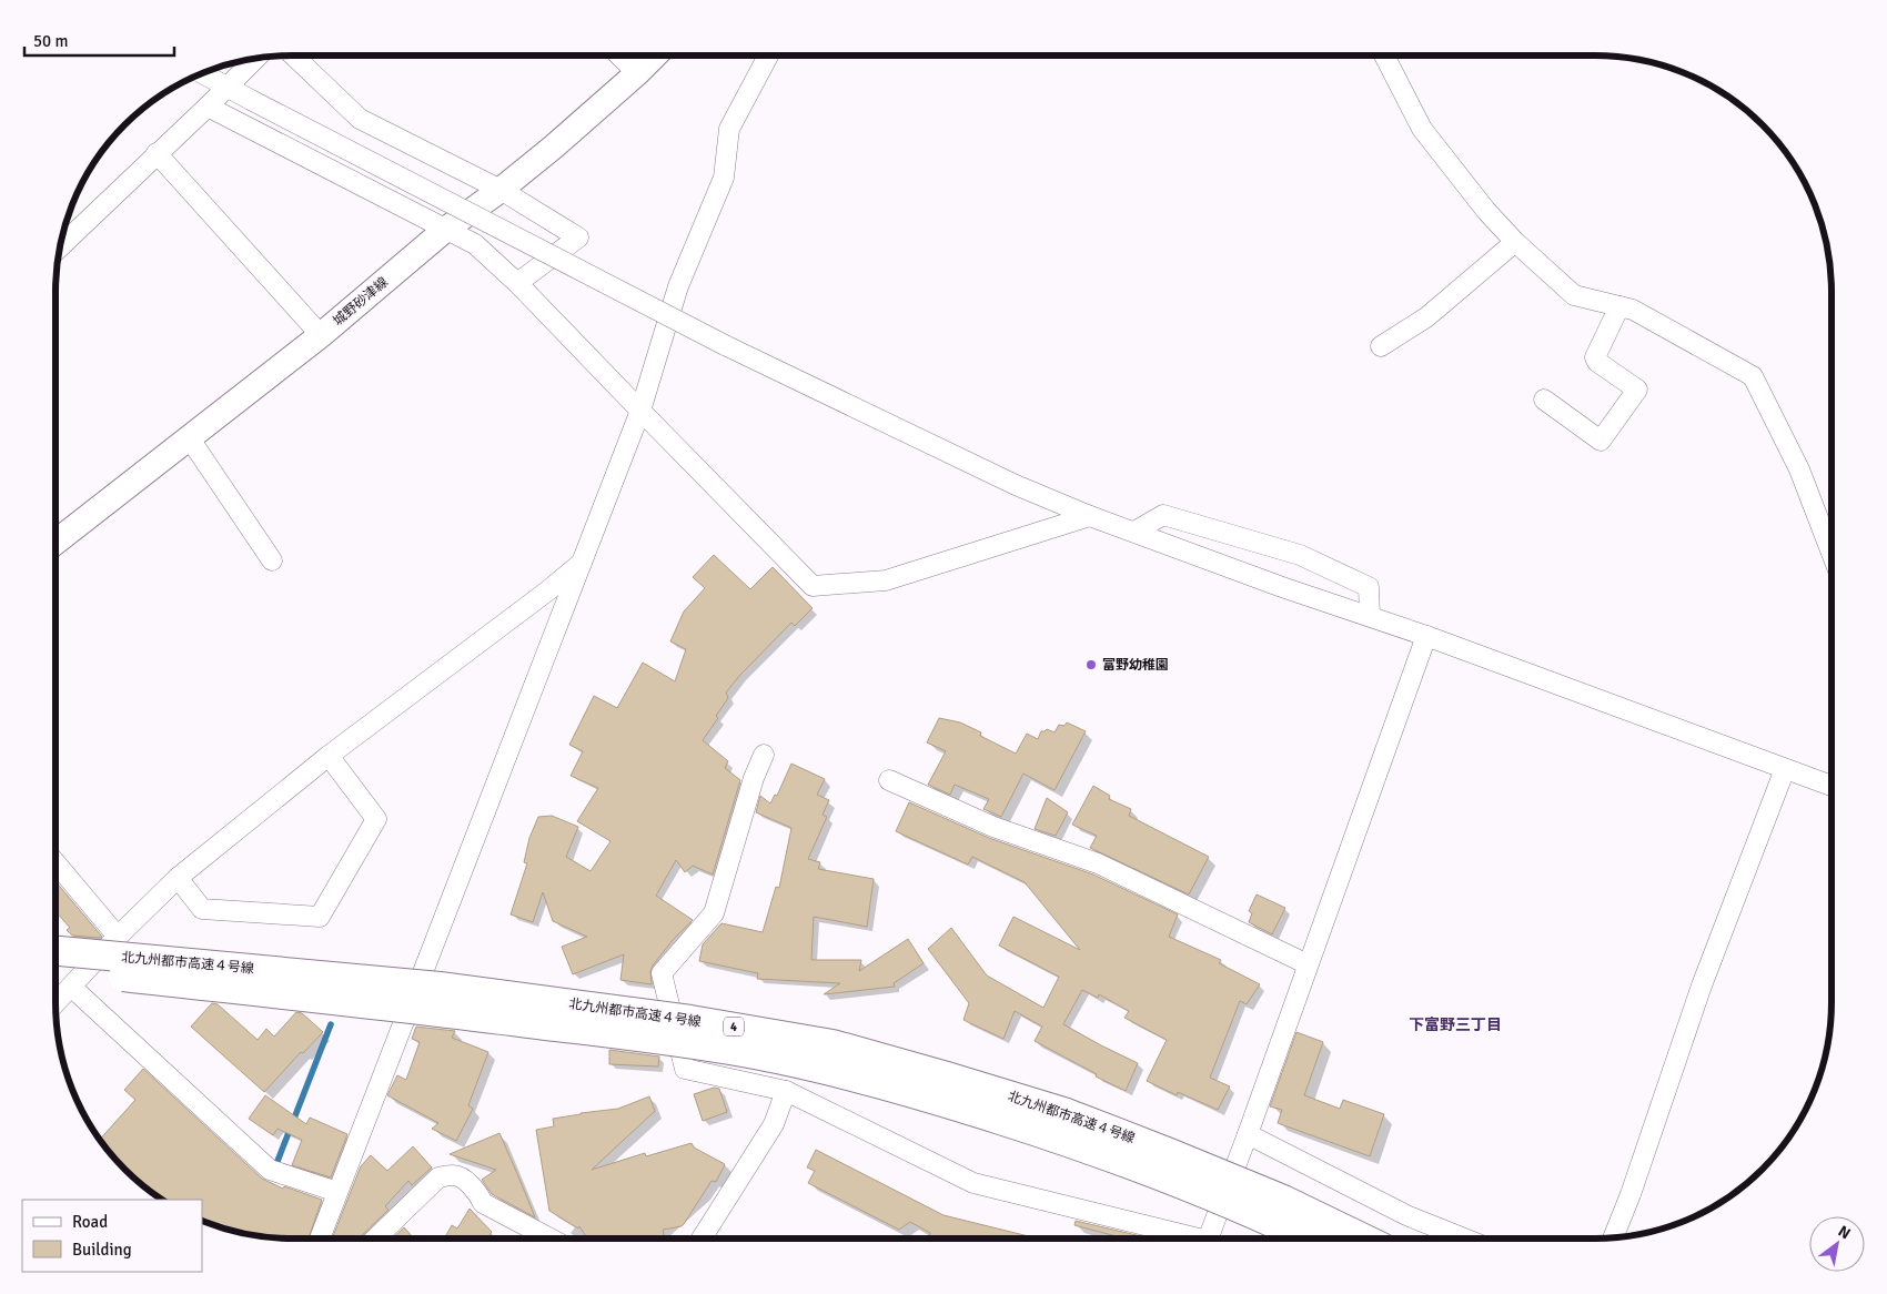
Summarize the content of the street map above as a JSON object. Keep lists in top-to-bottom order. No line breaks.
{"streets":{"highway":["北九州都市高速４号線","4"],"main road":["城野砂津線"]},"districts":["下富野三丁目"],"places":["富野幼稚園"],"legend":["Road","Building"],"scale_bar":"50 m","north":"top right"}
